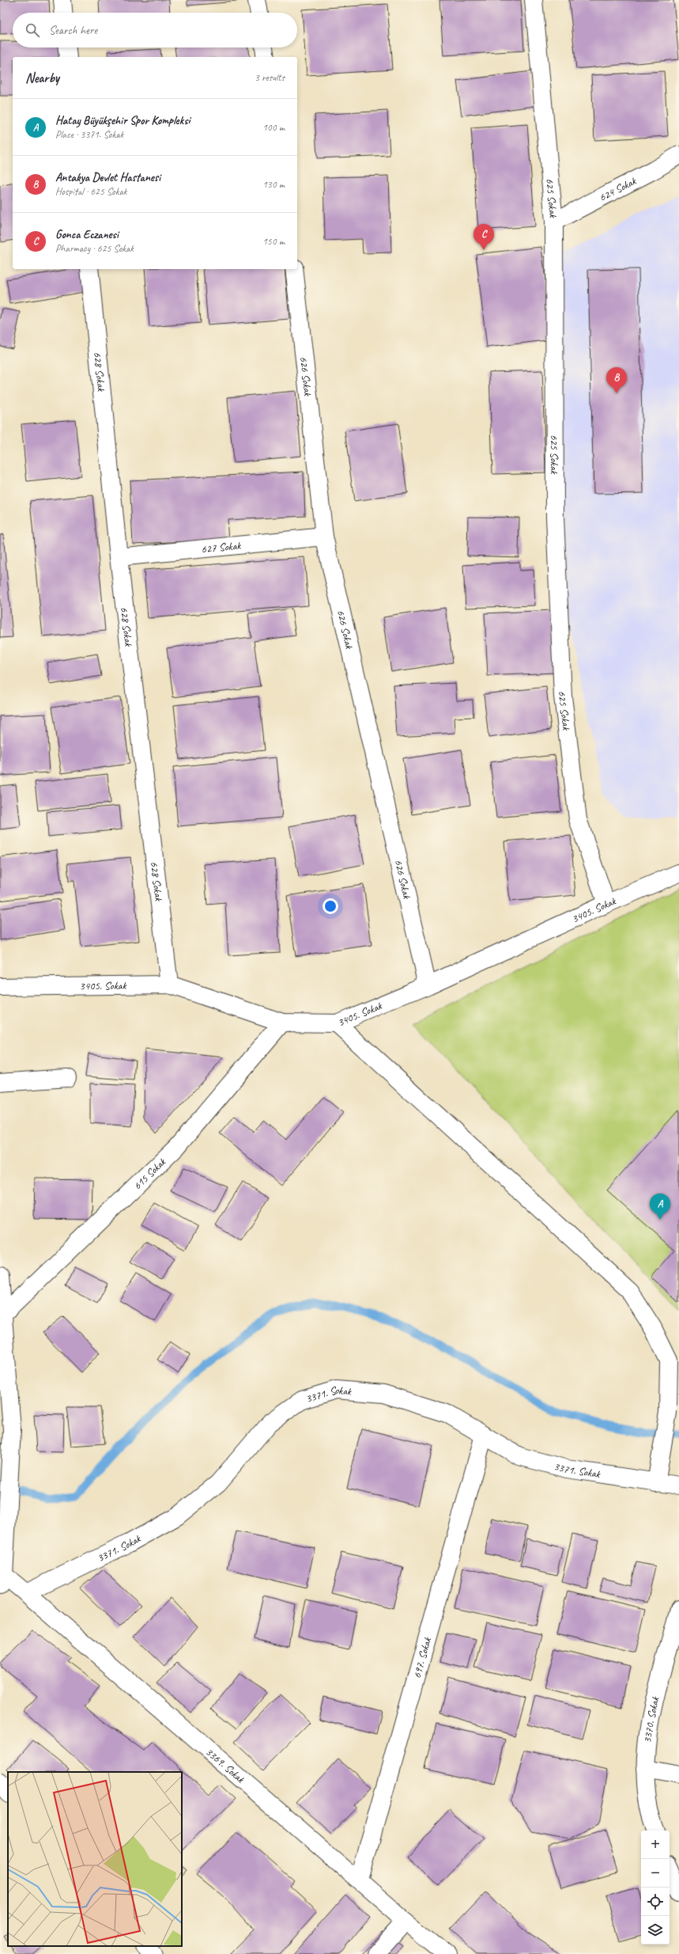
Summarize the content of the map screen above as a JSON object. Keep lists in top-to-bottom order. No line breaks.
{"streets":{"street":["624 Sokak","625 Sokak","628 Sokak","626 Sokak","627 Sokak","3405. Sokak","615 Sokak","3371. Sokak","697. Sokak","3370. Sokak","3369. Sokak"]},"crossings":[["624 Sokak","625 Sokak"],["625 Sokak","3405. Sokak"],["628 Sokak","627 Sokak"],["628 Sokak","3405. Sokak"],["626 Sokak","627 Sokak"],["626 Sokak","3405. Sokak"],["3405. Sokak","615 Sokak"],["3371. Sokak","697. Sokak"],["3371. Sokak","3369. Sokak"],["697. Sokak","3369. Sokak"]],"page":{"search":"Search here","heading":["Nearby","3 results"],"list":[{"mark":"A","name":"Hatay Büyükşehir Spor Kompleksi","note":"Place · 3371. Sokak","value":"100 m"},{"mark":"B","name":"Antakya Devlet Hastanesi","note":"Hospital · 625 Sokak","value":"130 m"},{"mark":"C","name":"Gonca Eczanesi","note":"Pharmacy · 625 Sokak","value":"150 m"}],"pins":["C","B","A"],"map_buttons":["+","−"]}}
